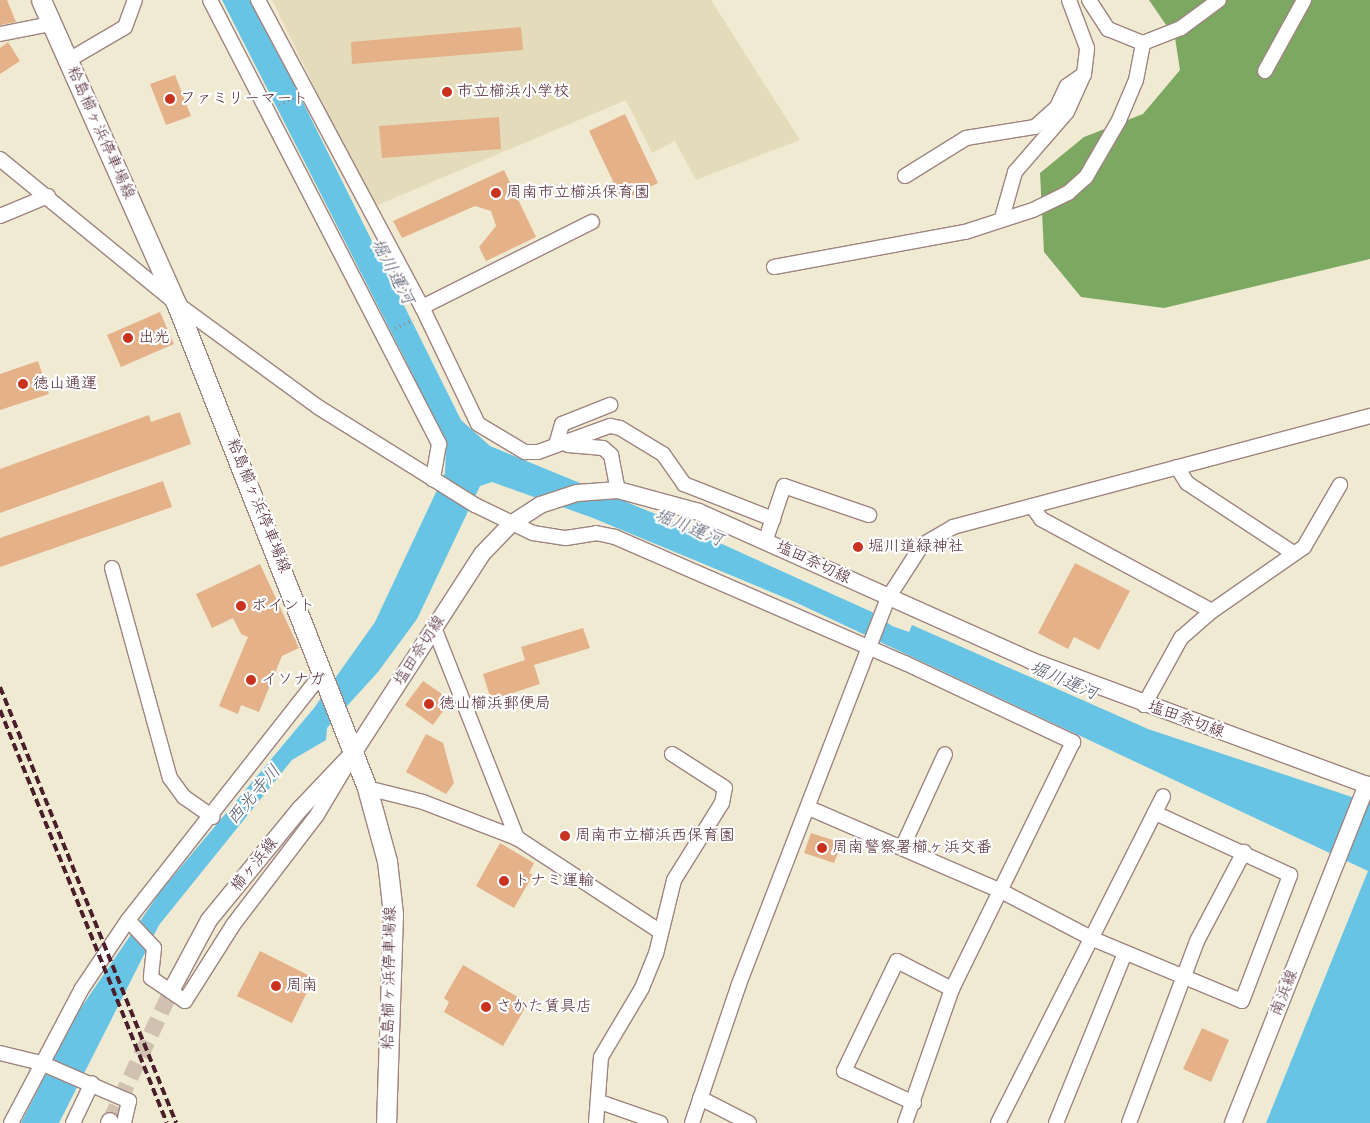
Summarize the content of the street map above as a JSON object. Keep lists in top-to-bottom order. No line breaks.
{"streets":{"main road":["粭島櫛ヶ浜停車場線"],"street":["塩田奈切線","櫛ヶ浜線","南浜線"]},"crossings":[["粭島櫛ヶ浜停車場線","塩田奈切線"],["粭島櫛ヶ浜停車場線","櫛ヶ浜線"],["塩田奈切線","櫛ヶ浜線"],["塩田奈切線","南浜線"]],"water":["堀川運河","西光寺川"],"places":["市立櫛浜小学校","ファミリーマート","周南市立櫛浜保育園","出光","徳山通運","堀川道緑神社","ポイント","イソナガ","徳山櫛浜郵便局","周南市立櫛浜西保育園","周南警察署櫛ヶ浜交番","トナミ運輸","周南","さかた賃具店"]}
